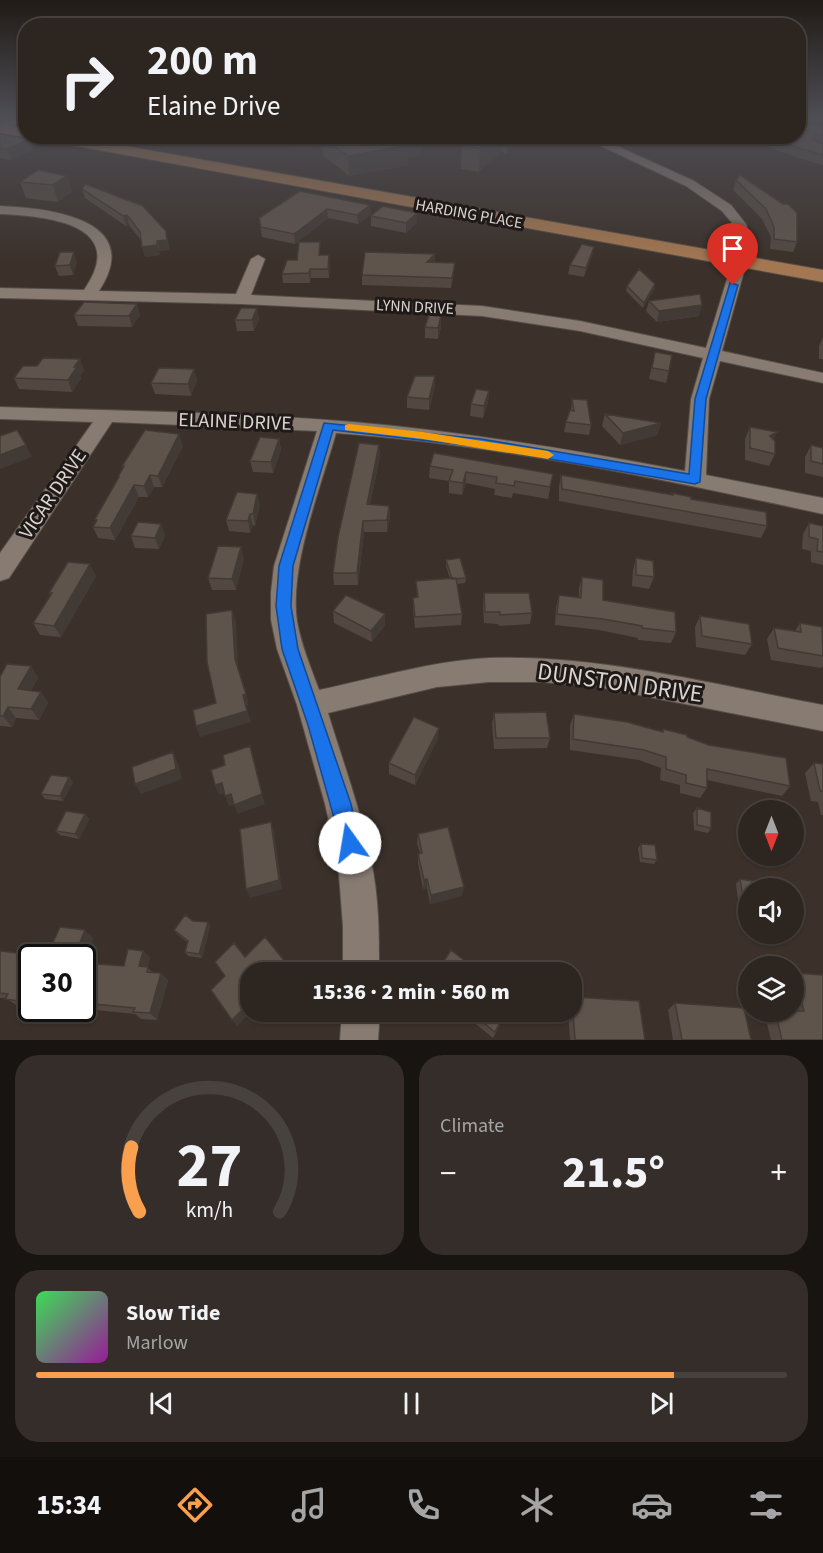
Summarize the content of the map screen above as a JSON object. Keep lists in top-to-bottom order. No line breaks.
{"streets":{"main road":["HARDING PLACE"],"street":["LYNN DRIVE","ELAINE DRIVE","VICAR DRIVE","DUNSTON DRIVE"]},"crossings":[["ELAINE DRIVE","VICAR DRIVE"]],"north":"bottom","page":{"turn":["200 m","Elaine Drive"],"limit":"30","trip":"15:36 · 2 min · 560 m","tile":"Climate","heat":["−","21.5°","+"],"song":["Slow Tide","Marlow"],"tabs":"15:34","gauge":["27","km/h"]}}
